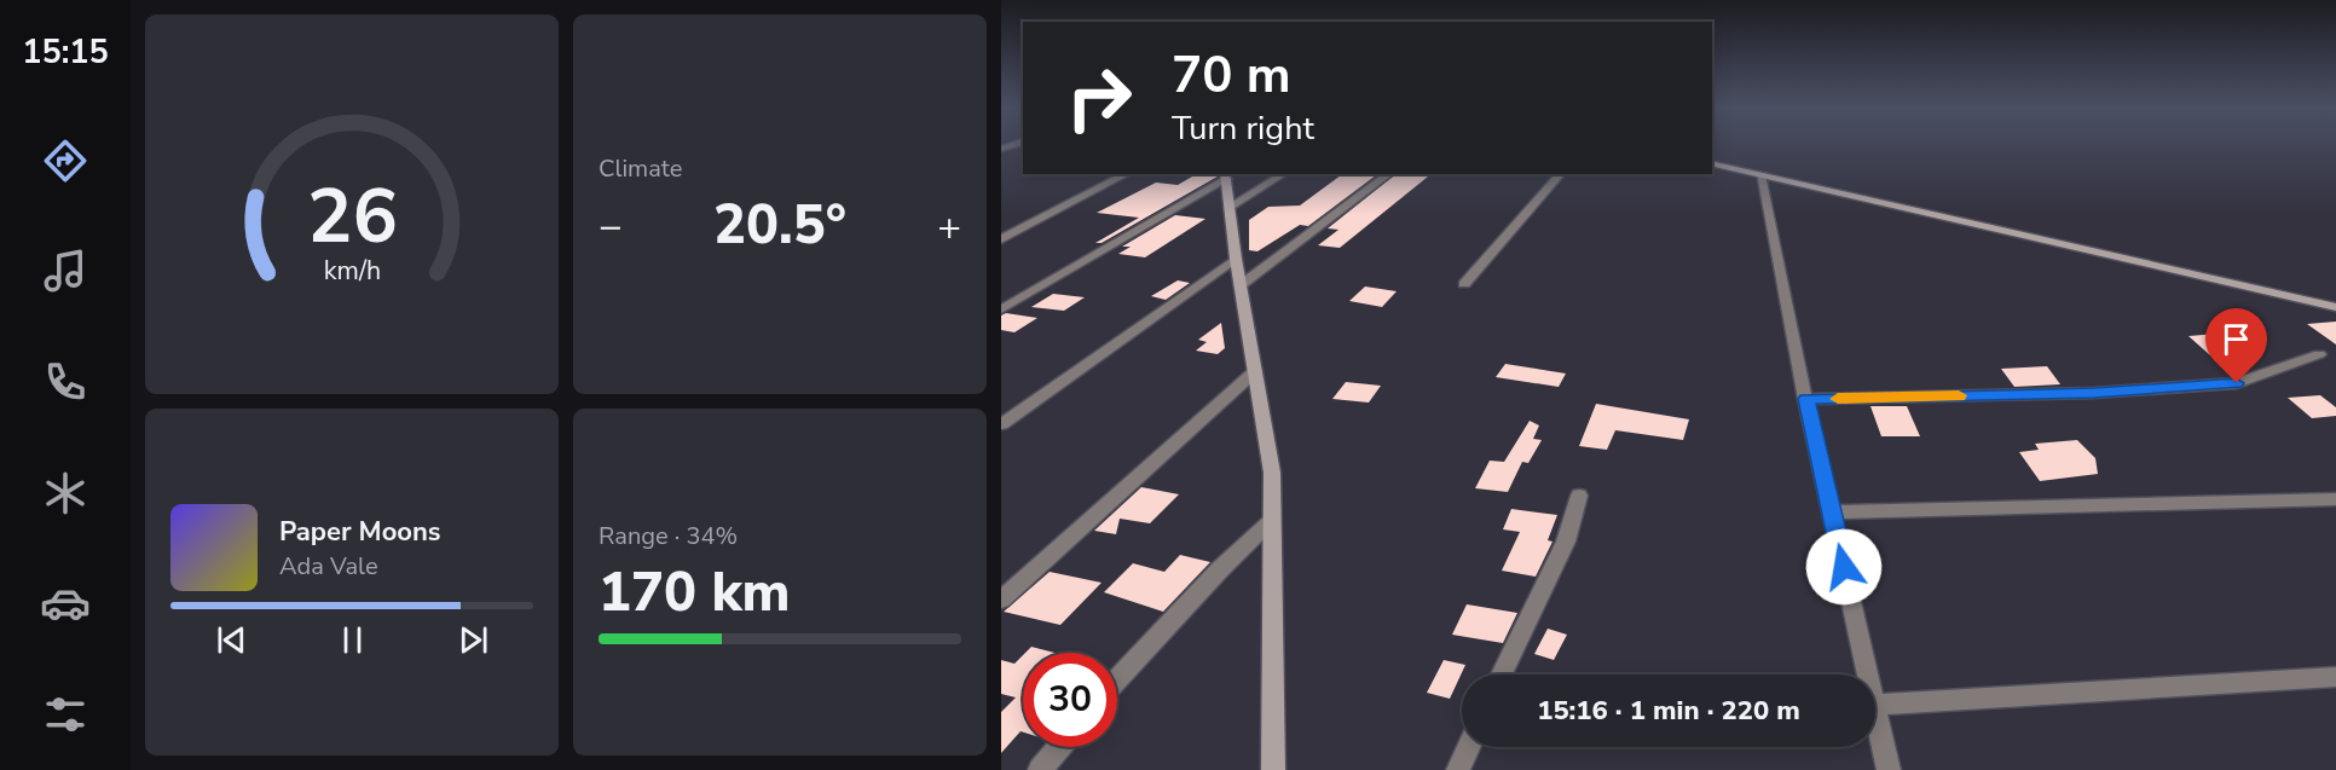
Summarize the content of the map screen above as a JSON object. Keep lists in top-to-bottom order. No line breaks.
{"page":{"tabs":"15:15","tile":["Climate",["Range · 34%","170 km"]],"turn":["70 m","Turn right"],"heat":["−","20.5°","+"],"song":["Paper Moons","Ada Vale"],"limit":"30","trip":"15:16 · 1 min · 220 m","gauge":["26","km/h"]}}
